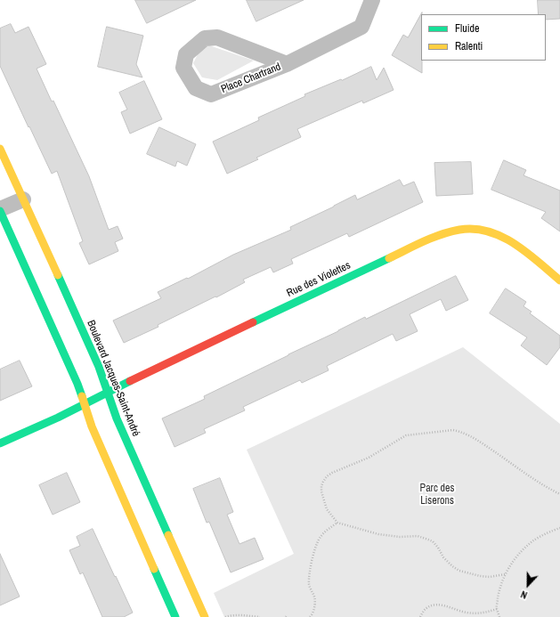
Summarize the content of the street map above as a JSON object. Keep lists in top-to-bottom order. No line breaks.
{"streets":{"street":["Place Chartrand","Rue des Violettes","Boulevard Jacques-Saint-André"]},"crossings":[["Rue des Violettes","Boulevard Jacques-Saint-André"]],"parks":["Parc des Liserons"],"legend":["Fluide","Ralenti"],"north":"bottom"}
